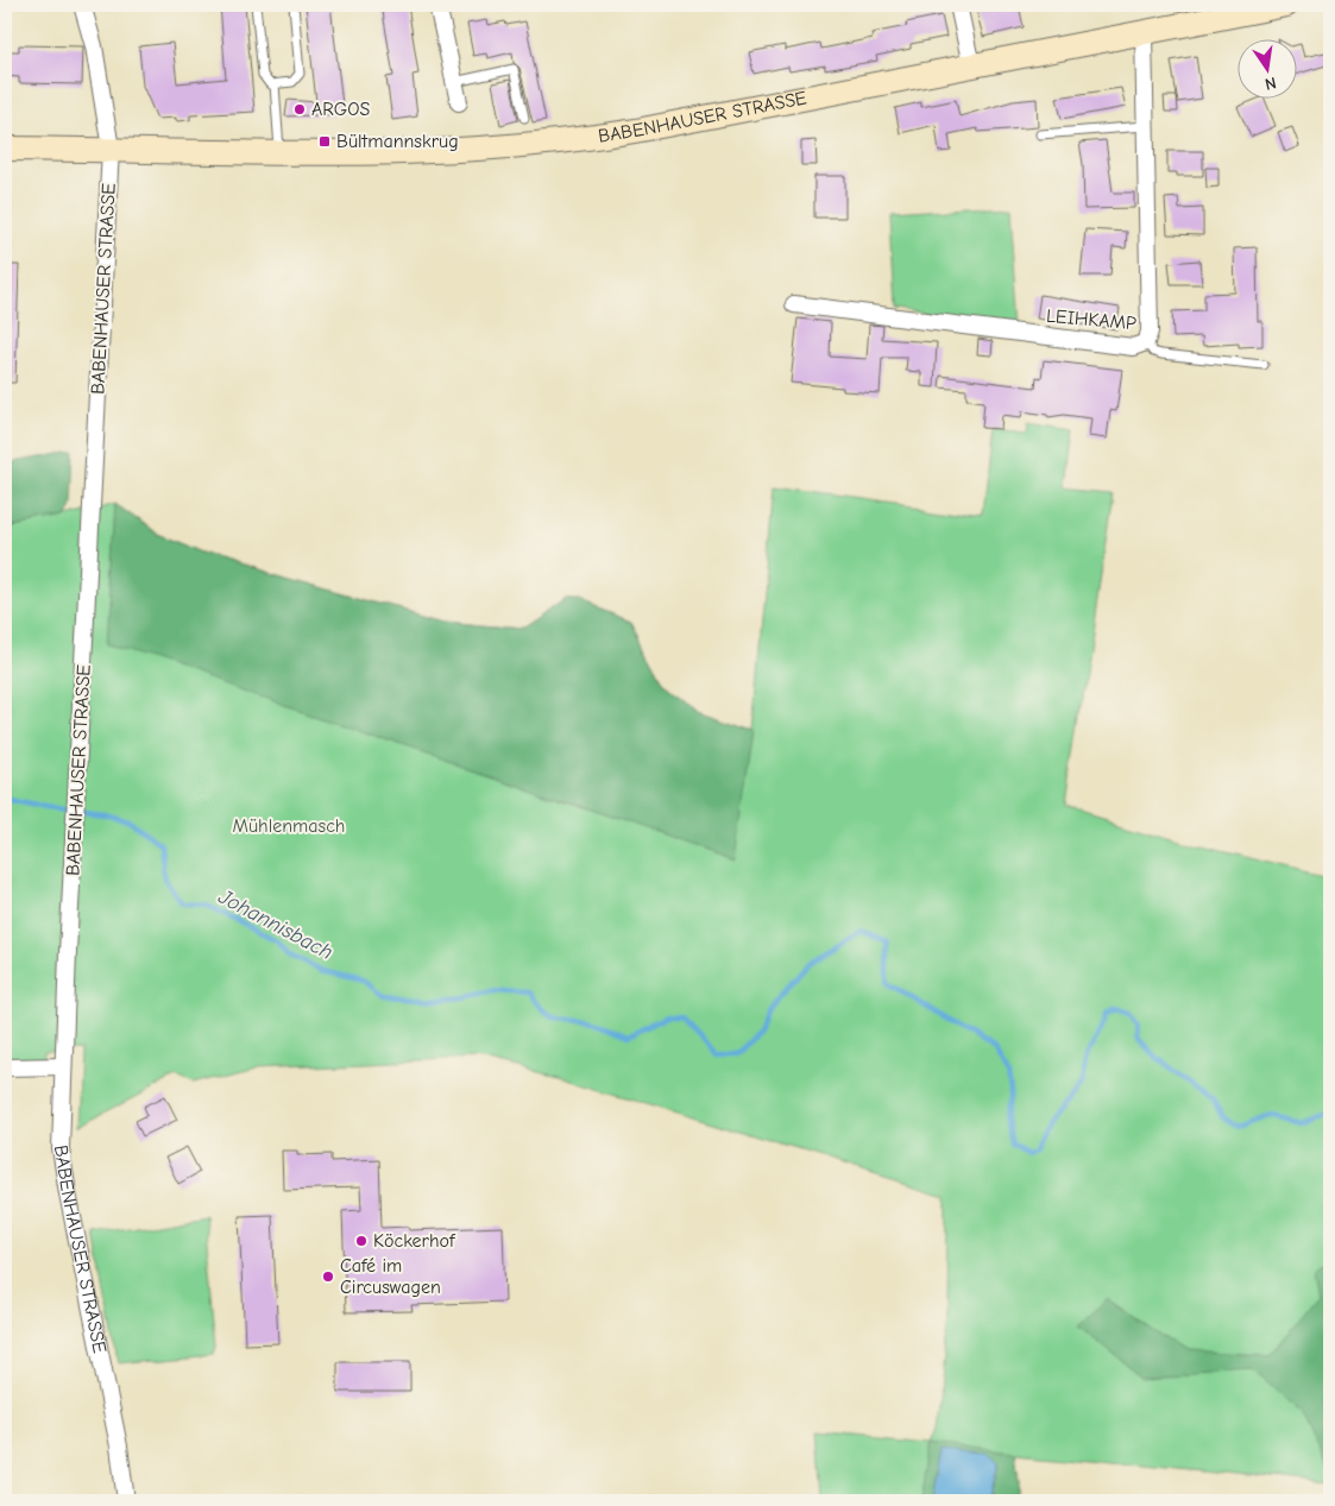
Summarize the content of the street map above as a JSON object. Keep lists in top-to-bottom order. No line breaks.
{"streets":{"main road":["BABENHAUSER STRASSE"],"street":["LEIHKAMP"]},"crossings":[["BABENHAUSER STRASSE","LEIHKAMP"]],"water":["Johannisbach"],"parks":["Mühlenmasch"],"places":{"other":["ARGOS","Köckerhof","Café im Circuswagen"],"transit":["Bültmannskrug"]},"north":"bottom"}
